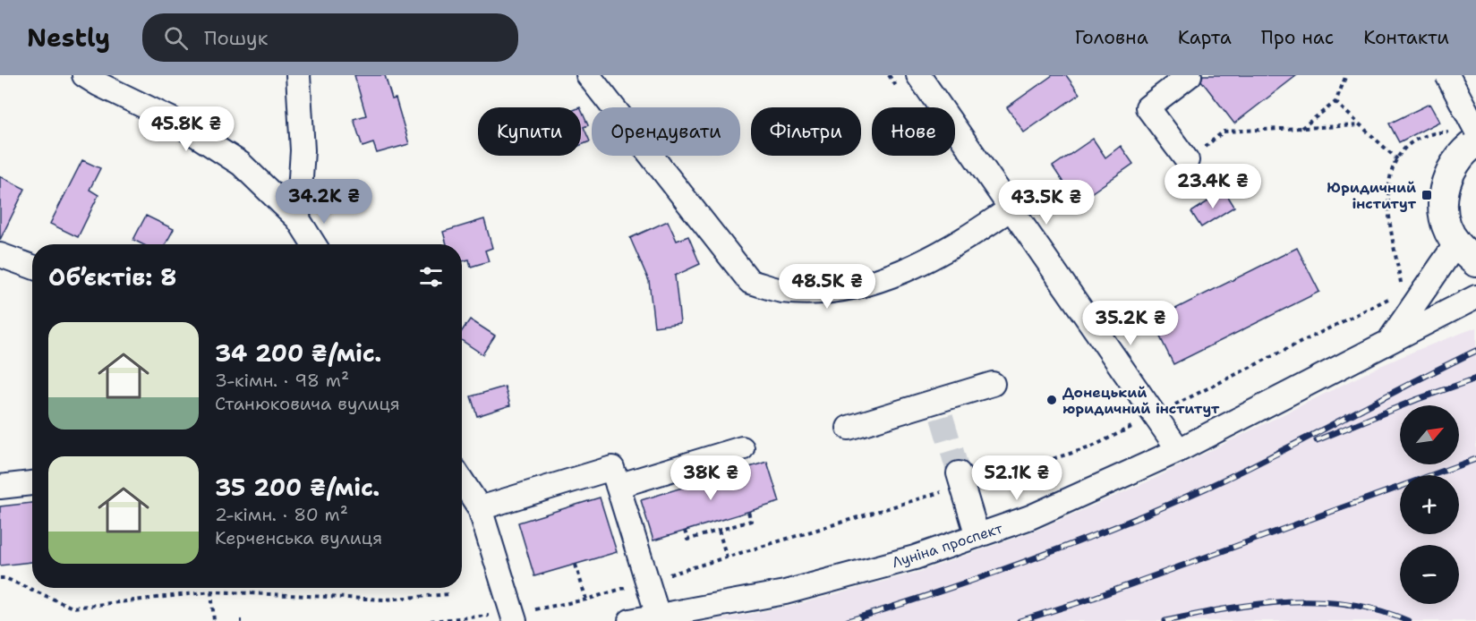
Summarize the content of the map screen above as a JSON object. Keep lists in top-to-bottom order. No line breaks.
{"streets":{"street":["Луніна проспект"]},"places":{"transit":["Юридичний інститут"],"other":["Донецький юридичний інститут"]},"north":"top right","page":{"header":"Nestly","search":"Пошук","nav":["Головна","Карта","Про нас","Контакти"],"price":["45.8K ₴","23.4K ₴","34.2K ₴","43.5K ₴","48.5K ₴","35.2K ₴","38K ₴","52.1K ₴"],"chip":["Купити","Орендувати","Фільтри","Нове"],"heading":"Об’єктів: 8","list":[{"name":"34 200 ₴/міс.","note":"3-кімн. · 98 m² · Станюковича вулиця"},{"name":"35 200 ₴/міс.","note":"2-кімн. · 80 m² · Керченська вулиця"}],"map_buttons":["+","−"]}}
